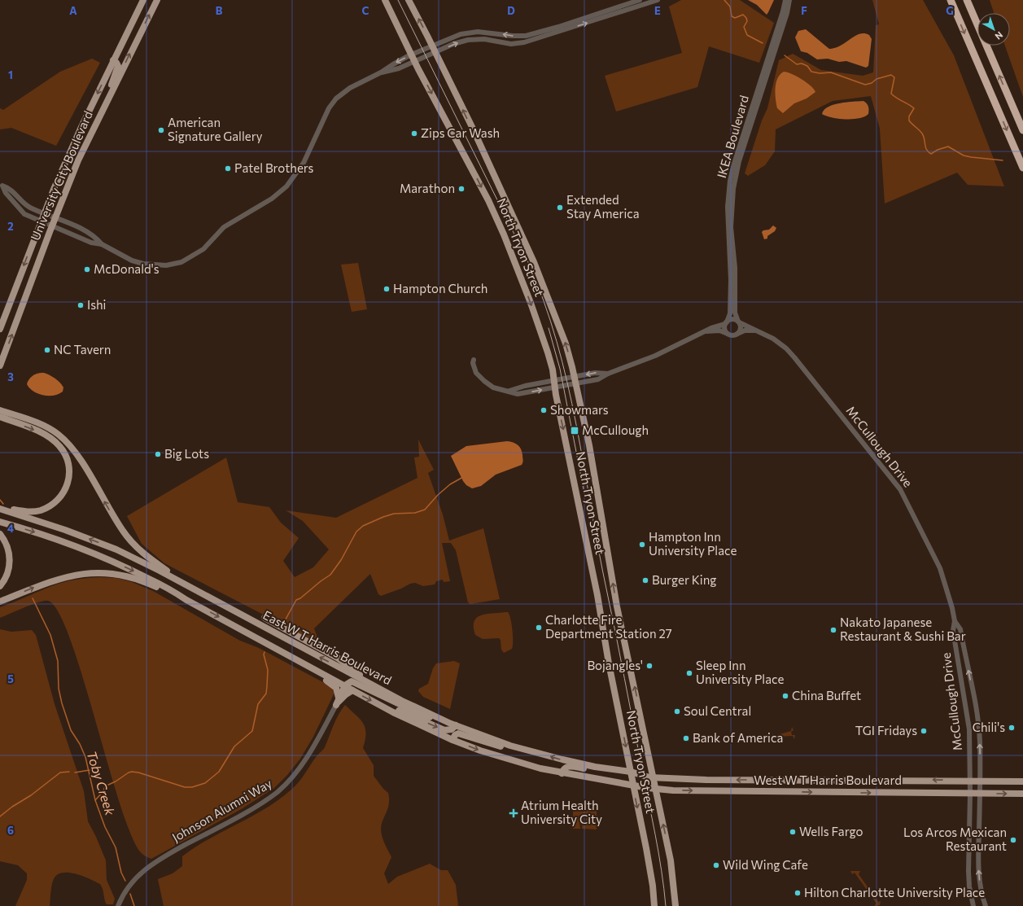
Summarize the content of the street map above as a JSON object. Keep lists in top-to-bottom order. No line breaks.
{"streets":{"main road":["University City Boulevard","North Tryon Street","East W T Harris Boulevard","West W T Harris Boulevard"],"street":["IKEA Boulevard","McCullough Drive","Johnson Alumni Way"]},"crossings":[["IKEA Boulevard","McCullough Drive"],["North Tryon Street","McCullough Drive"],["North Tryon Street","East W T Harris Boulevard"],["North Tryon Street","West W T Harris Boulevard"],["McCullough Drive","West W T Harris Boulevard"],["East W T Harris Boulevard","West W T Harris Boulevard"]],"water":["Toby Creek"],"places":{"other":["American Signature Gallery","Zips Car Wash","Patel Brothers","Marathon","Extended Stay America","McDonald's","Hampton Church","Ishi","NC Tavern","Showmars","Big Lots","Hampton Inn University Place","Burger King","Charlotte Fire Department Station 27","Nakato Japanese Restaurant & Sushi Bar","Bojangles'","Sleep Inn University Place","China Buffet","Soul Central","Chili's","TGI Fridays","Bank of America","Wells Fargo","Los Arcos Mexican Restaurant","Wild Wing Cafe","Hilton Charlotte University Place"],"transit":["McCullough"],"health":["Atrium Health University City"]},"north":"bottom right","grid":{"columns":["A","B","C","D","E","F","G"],"rows":["1","2","3","4","5","6"]}}
